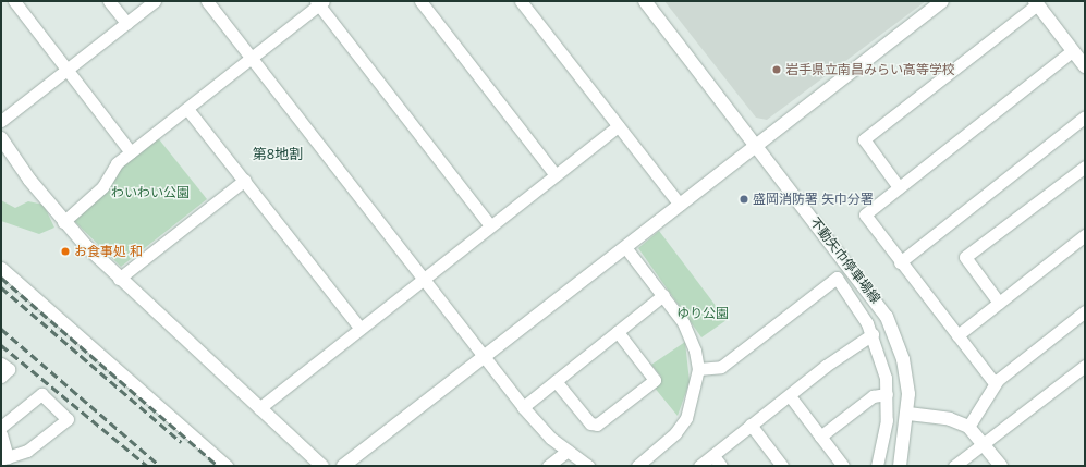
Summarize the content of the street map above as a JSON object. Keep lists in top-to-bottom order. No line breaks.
{"streets":{"street":["不動矢巾停車場線"]},"districts":["第8地割"],"parks":["わいわい公園","ゆり公園"],"places":["岩手県立南昌みらい高等学校","盛岡消防署 矢巾分署","お食事処 和"]}
